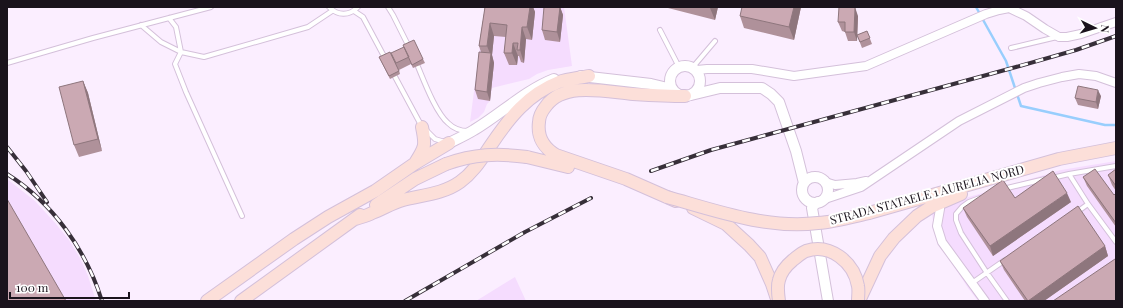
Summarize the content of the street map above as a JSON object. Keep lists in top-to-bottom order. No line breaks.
{"streets":{"main road":["STRADA STATAELE 1 AURELIA NORD"]},"scale_bar":"100 m","north":"right"}
